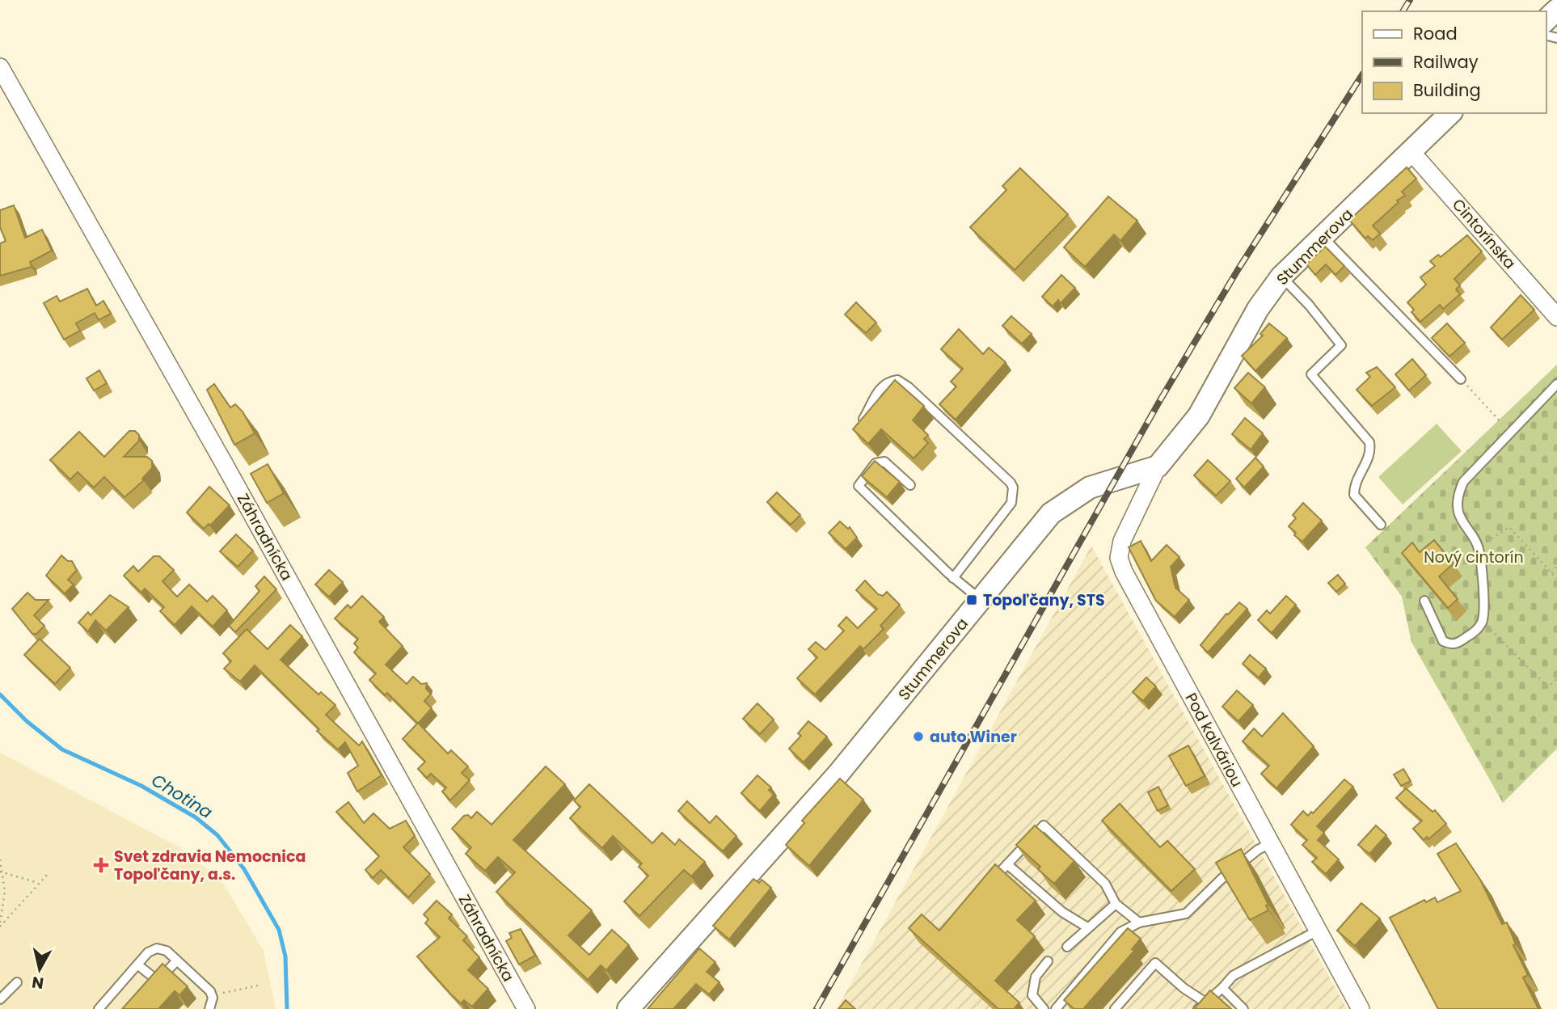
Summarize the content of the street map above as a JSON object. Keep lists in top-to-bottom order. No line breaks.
{"streets":{"street":["Cintorínska","Stummerova","Záhradnícka","Pod kalváriou"]},"crossings":[["Cintorínska","Stummerova"],["Stummerova","Pod kalváriou"]],"water":["Chotina"],"parks":["Nový cintorín"],"places":{"transit":["Topoľčany, STS"],"other":["auto Winer"],"health":["Svet zdravia Nemocnica Topoľčany, a.s."]},"legend":["Road","Railway","Building"],"north":"bottom"}
